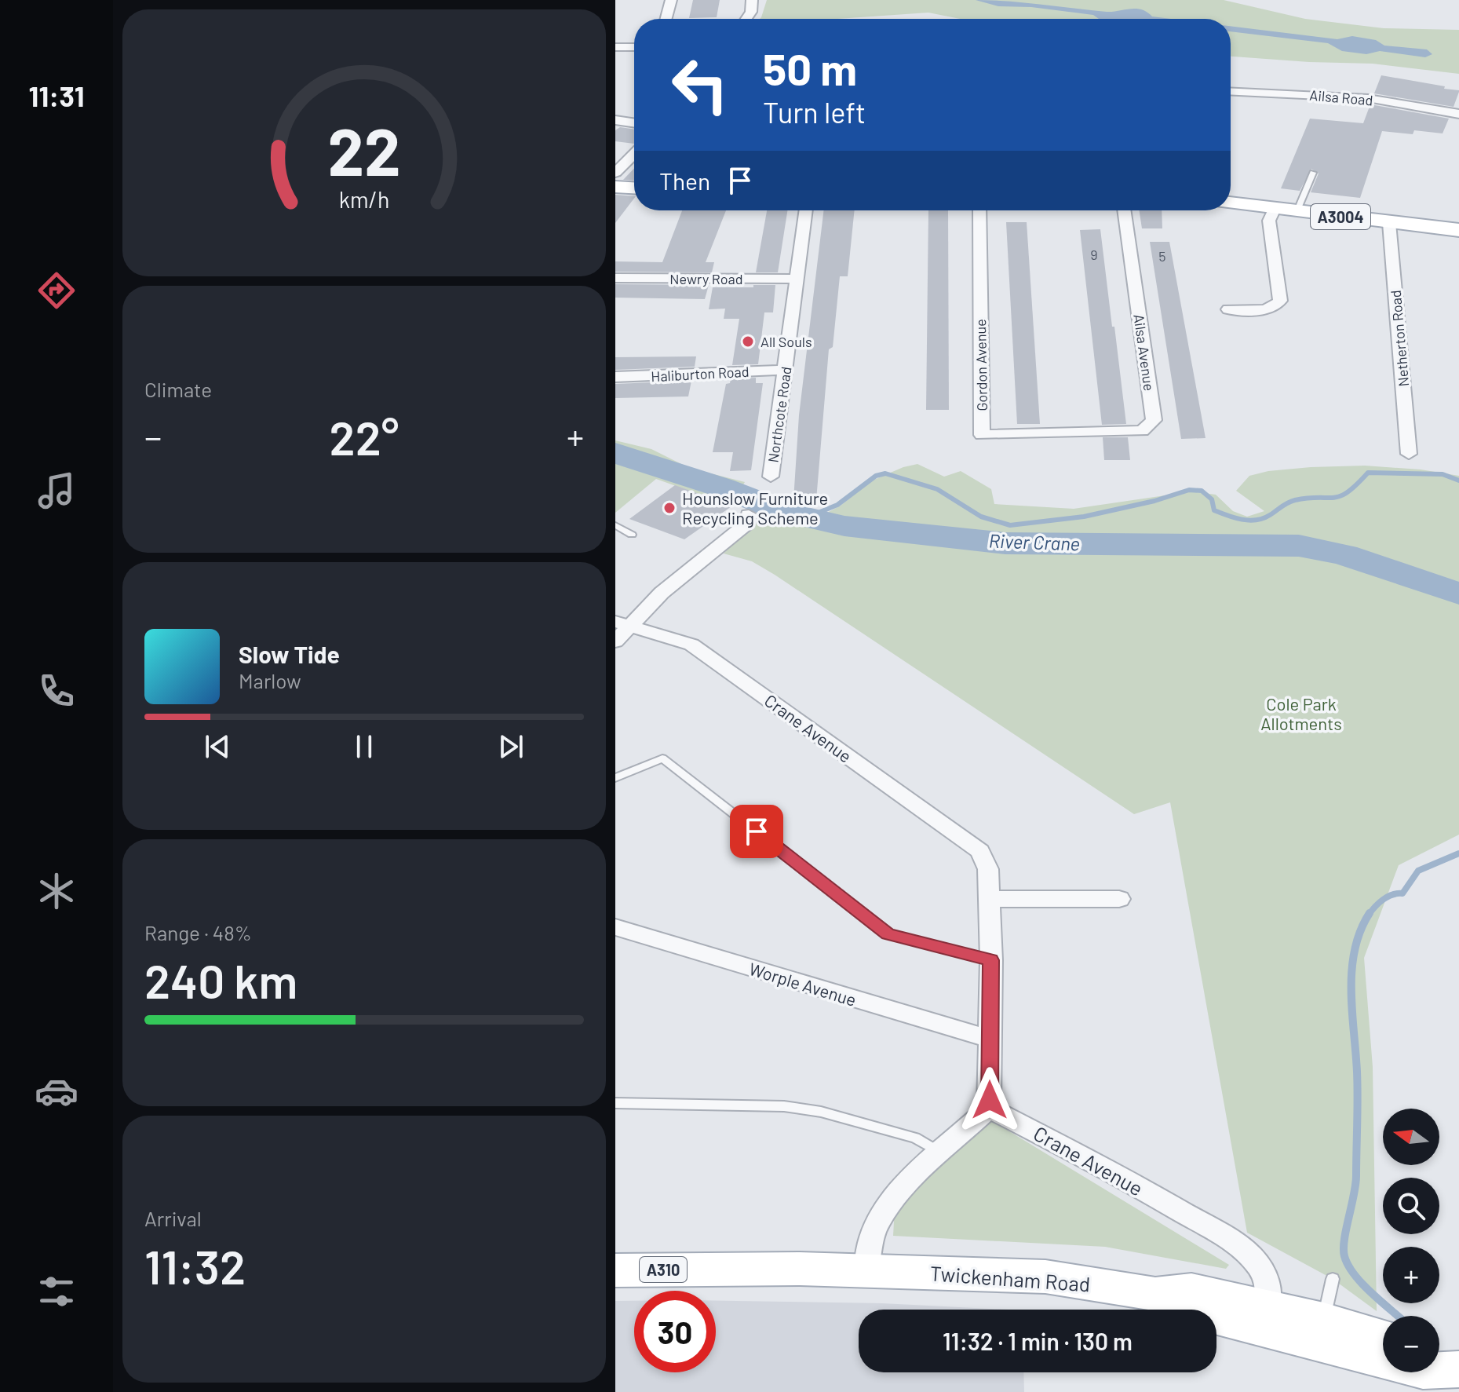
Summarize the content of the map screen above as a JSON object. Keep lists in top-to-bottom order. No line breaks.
{"streets":{"main road":["A3004","A310","Twickenham Road"],"street":["Ailsa Road","Newry Road","Netherton Road","Ailsa Avenue","Gordon Avenue","Haliburton Road","Northcote Road","Crane Avenue","Worple Avenue"]},"crossings":[["A3004","Netherton Road"],["Newry Road","Northcote Road"],["Ailsa Avenue","Gordon Avenue"],["Haliburton Road","Northcote Road"],["Crane Avenue","Worple Avenue"],["Crane Avenue","Twickenham Road"]],"water":["River Crane"],"parks":["Cole Park Allotments"],"places":["All Souls","Hounslow Furniture Recycling Scheme"],"house_numbers":["9","5"],"north":"left","page":{"tabs":"11:31","turn":["50 m","Turn left"],"then":"Then","tile":["Climate",["Range · 48%","240 km"],["Arrival","11:32"]],"heat":["−","22°","+"],"song":["Slow Tide","Marlow"],"map_buttons":["+","−"],"limit":"30","trip":"11:32 · 1 min · 130 m","gauge":["22","km/h"]}}
